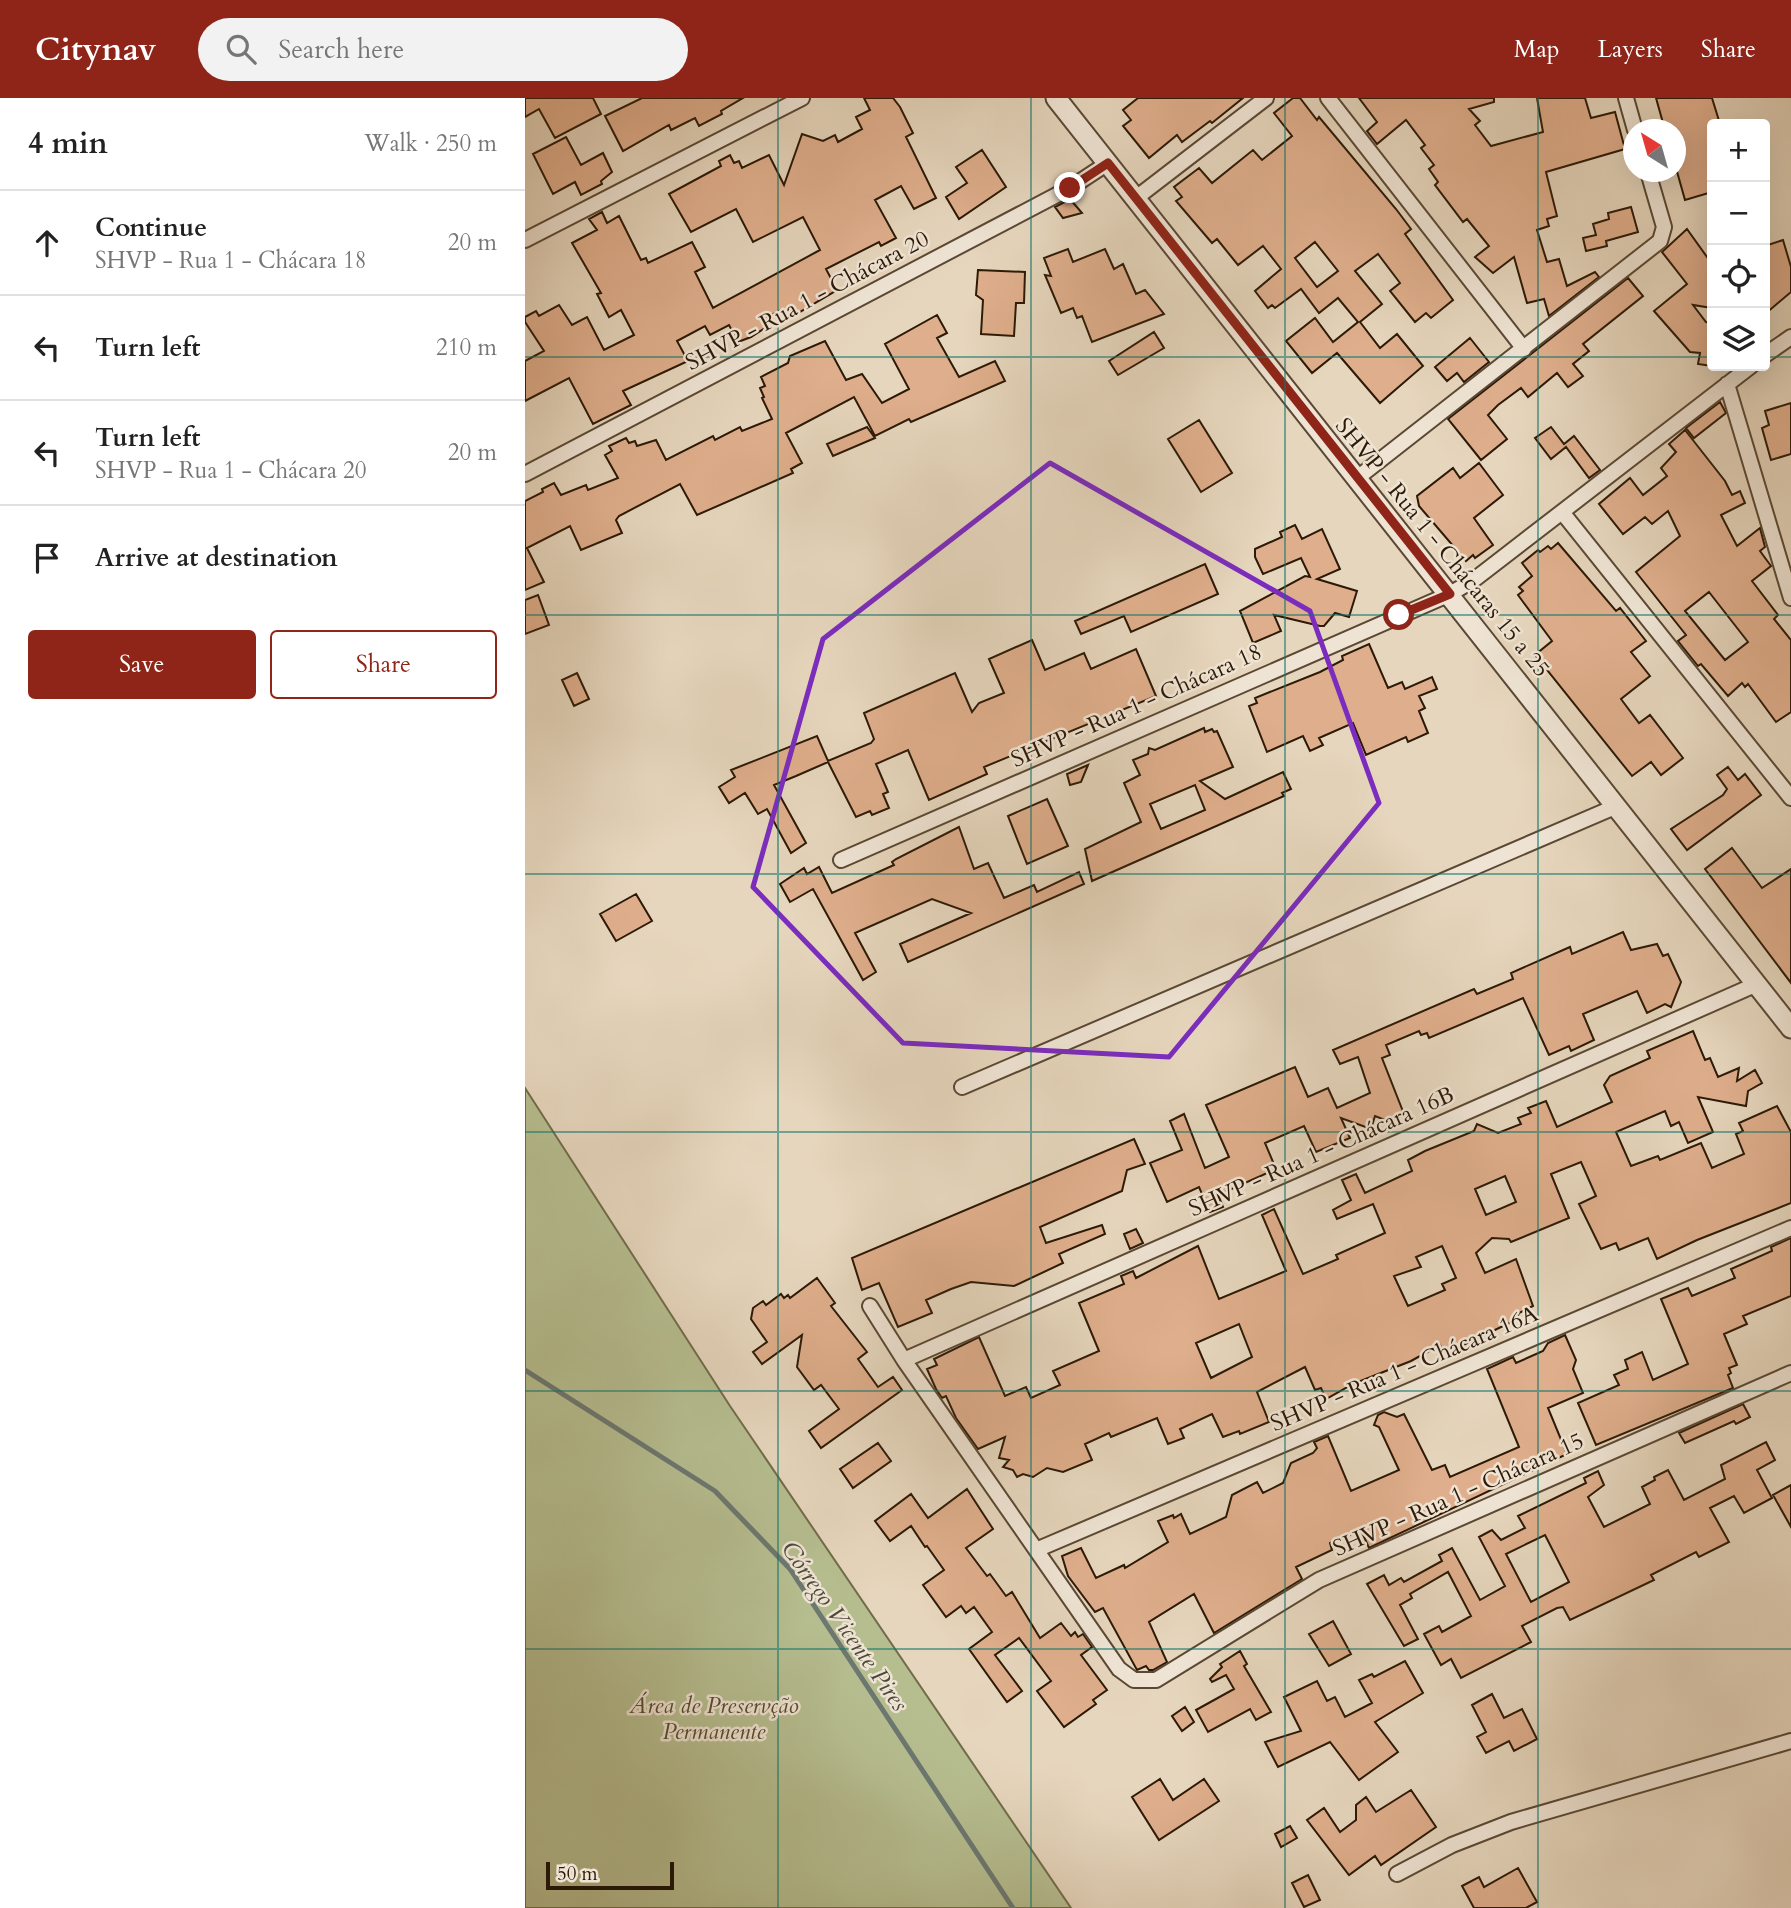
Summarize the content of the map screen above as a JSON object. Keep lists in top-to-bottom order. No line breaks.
{"streets":{"street":["SHVP - Rua 1 - Chácara 20","SHVP - Rua 1 - Chácaras 15 a 25","SHVP - Rua 1 - Chácara 18","SHVP - Rua 1 - Chácara 16B","SHVP - Rua 1 - Chácara 16A","SHVP - Rua 1 - Chácara 15"]},"crossings":[["SHVP - Rua 1 - Chácara 20","SHVP - Rua 1 - Chácaras 15 a 25"],["SHVP - Rua 1 - Chácaras 15 a 25","SHVP - Rua 1 - Chácara 18"],["SHVP - Rua 1 - Chácaras 15 a 25","SHVP - Rua 1 - Chácara 16B"],["SHVP - Rua 1 - Chácara 16A","SHVP - Rua 1 - Chácara 15"]],"water":["Córrego Vicente Pires"],"parks":["Área de Preservção Permanente"],"scale_bar":"50 m","north":"top left","page":{"header":"Citynav","search":"Search here","nav":["Map","Layers","Share"],"heading":["4 min","Walk · 250 m"],"map_buttons":["+","−"],"list":[["Continue","SHVP - Rua 1 - Chácara 18","20 m"],["Turn left","210 m"],["Turn left","SHVP - Rua 1 - Chácara 20","20 m"],"Arrive at destination"],"buttons":["Save","Share"],"scale":"50 m"}}
